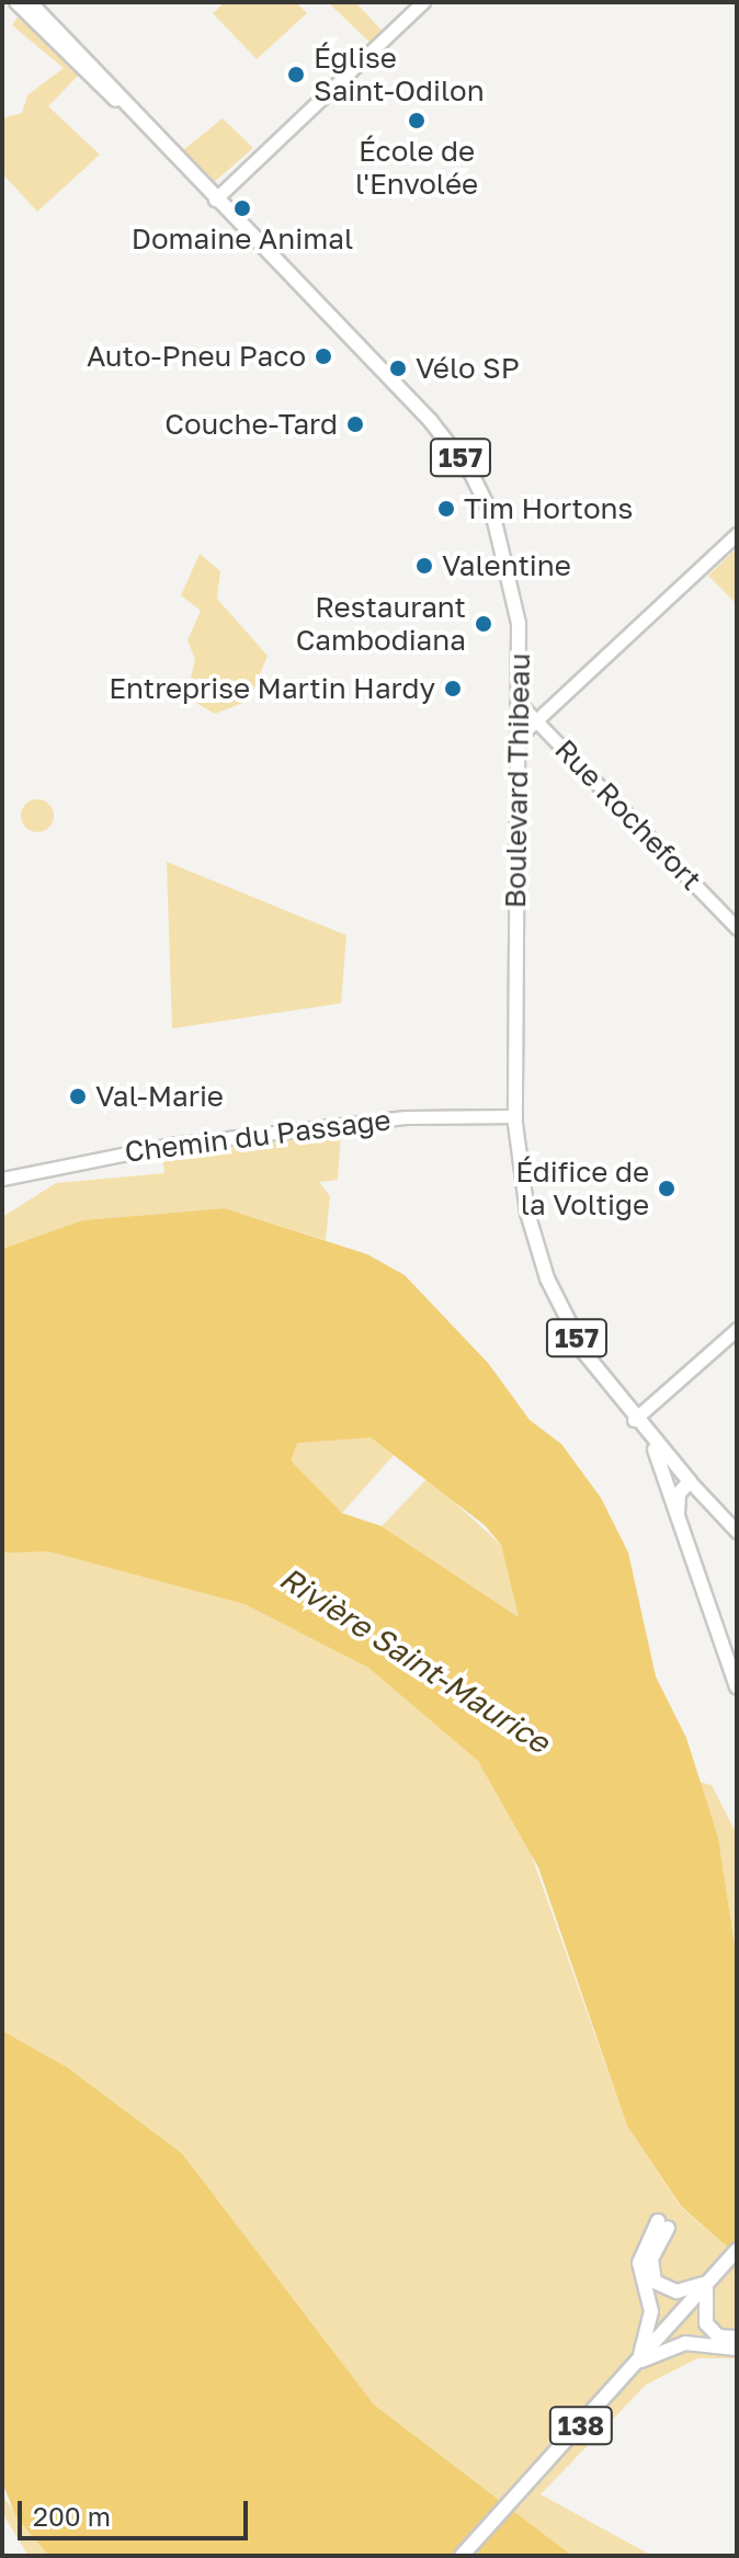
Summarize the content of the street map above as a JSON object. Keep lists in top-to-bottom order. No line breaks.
{"streets":{"main road":["157","Boulevard Thibeau","138"],"street":["Rue Rochefort","Chemin du Passage"]},"crossings":[["157","Boulevard Thibeau"],["Boulevard Thibeau","Rue Rochefort"],["Boulevard Thibeau","Chemin du Passage"]],"water":["Rivière Saint-Maurice"],"places":["Église Saint-Odilon","École de l'Envolée","Domaine Animal","Auto-Pneu Paco","Vélo SP","Couche-Tard","Tim Hortons","Valentine","Restaurant Cambodiana","Entreprise Martin Hardy","Val-Marie","Édifice de la Voltige"],"scale_bar":"200 m"}
